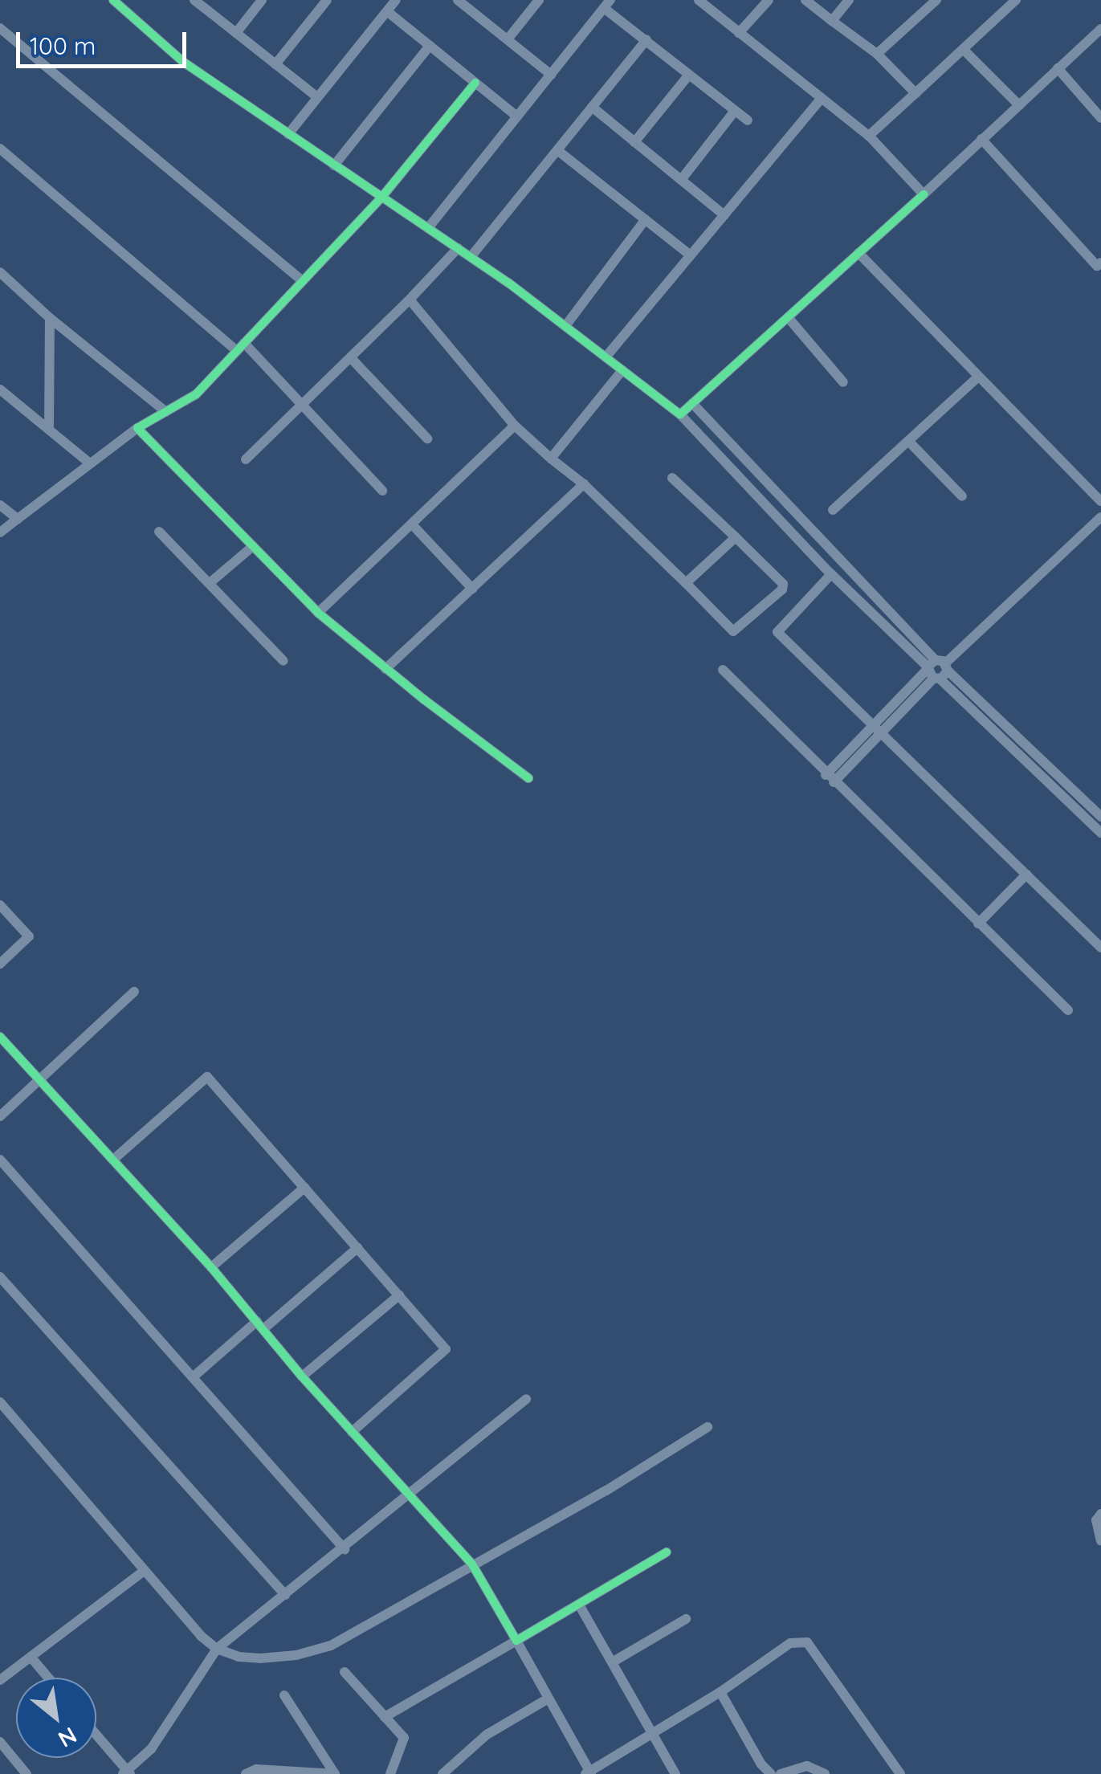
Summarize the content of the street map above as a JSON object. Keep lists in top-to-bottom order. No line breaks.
{"scale_bar":"100 m","north":"bottom right"}
